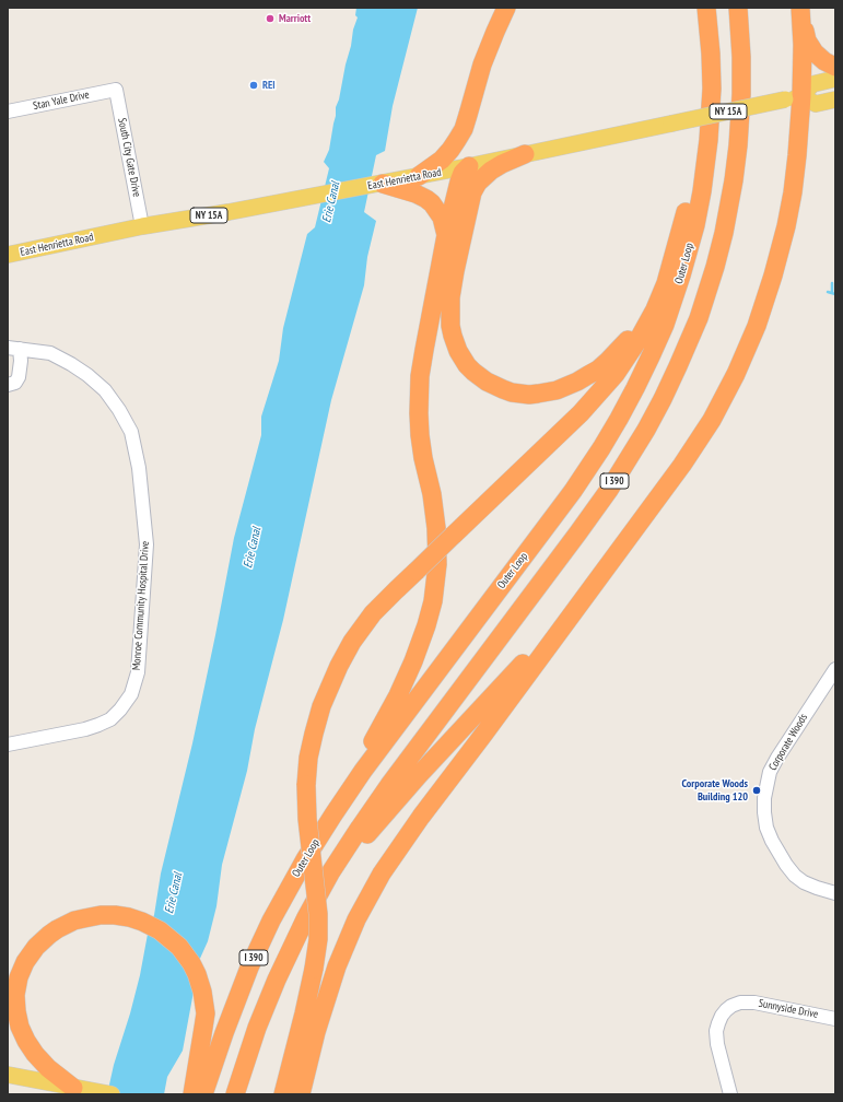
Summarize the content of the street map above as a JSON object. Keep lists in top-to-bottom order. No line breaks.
{"streets":{"highway":["Outer Loop","I 390"],"main road":["NY 15A","East Henrietta Road"],"street":["Stan Yale Drive","South City Gate Drive","Monroe Community Hospital Drive","Corporate Woods","Sunnyside Drive"]},"crossings":[["Stan Yale Drive","South City Gate Drive"],["South City Gate Drive","East Henrietta Road"]],"water":["Erie Canal"],"places":["Marriott","REI","Corporate Woods Building 120"]}
